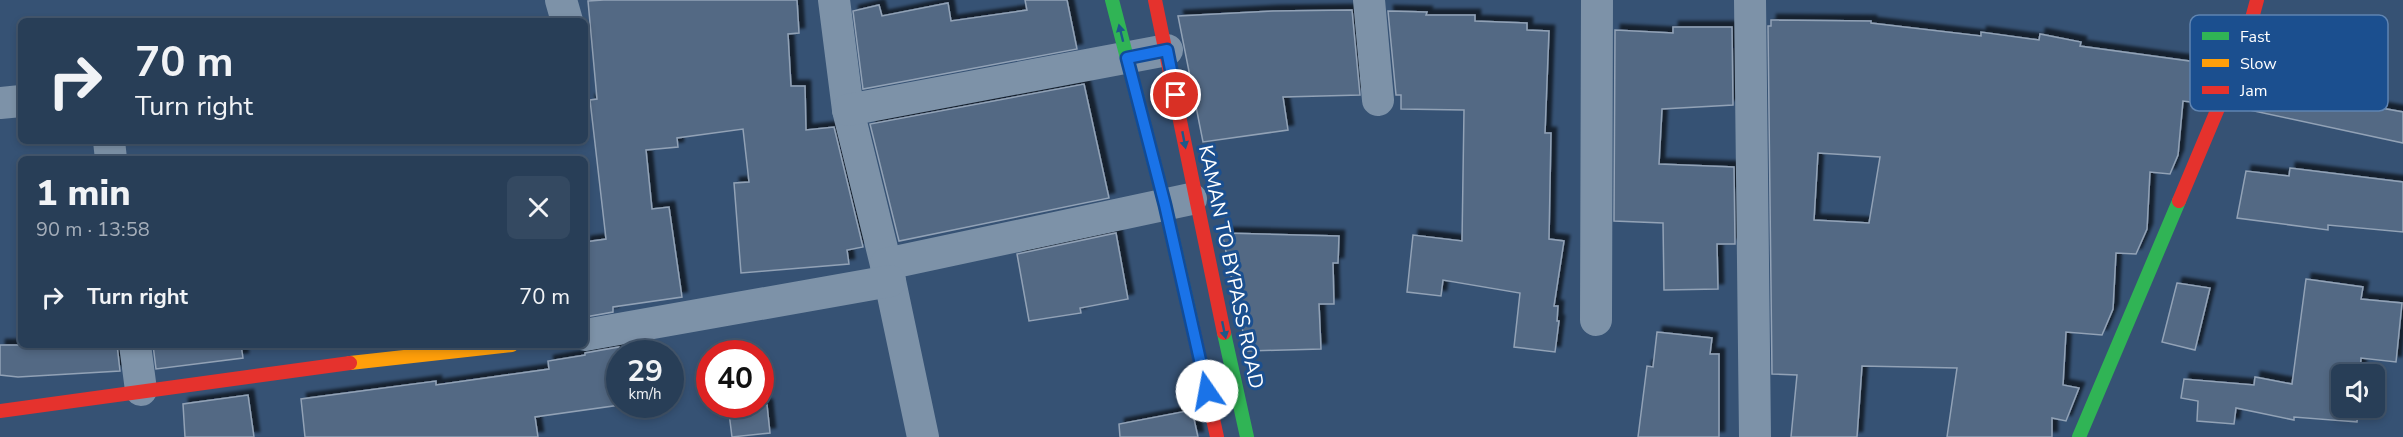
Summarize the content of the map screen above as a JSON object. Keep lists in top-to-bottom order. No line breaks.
{"streets":{"street":["KAMAN TO BYPASS ROAD"]},"legend":["Fast","Slow","Jam"],"page":{"turn":["70 m","Turn right"],"heading":["1 min","90 m · 13:58"],"list":[{"name":"Turn right","value":"70 m"}],"speed":"29 km/h","limit":"40"}}
